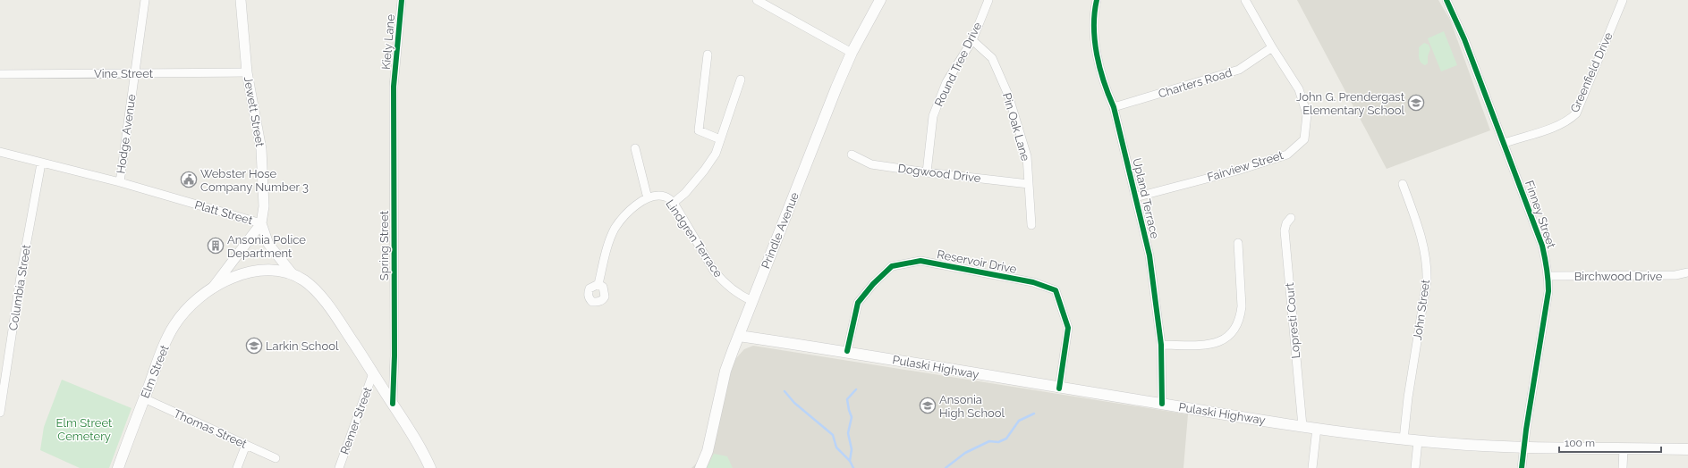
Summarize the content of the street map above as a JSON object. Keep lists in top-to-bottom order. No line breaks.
{"streets":{"main road":["Platt Street","Prindle Avenue","Pulaski Highway","Elm Street"],"street":["Kiely Lane","Round Tree Drive","Greenfield Drive","Vine Street","Charters Road","Jewett Street","Pin Oak Lane","Hodge Avenue","Fairview Street","Dogwood Drive","Upland Terrace","Finney Street","Lindgren Terrace","Spring Street","Reservoir Drive","Birchwood Drive","Columbia Street","John Street","Lopresti Court","Remer Street","Thomas Street"]},"crossings":[["Kiely Lane","Spring Street"],["Round Tree Drive","Pin Oak Lane"],["Round Tree Drive","Dogwood Drive"],["Greenfield Drive","Finney Street"],["Vine Street","Jewett Street"],["Vine Street","Hodge Avenue"],["Charters Road","Fairview Street"],["Charters Road","Upland Terrace"],["Jewett Street","Platt Street"],["Jewett Street","Elm Street"],["Pin Oak Lane","Dogwood Drive"],["Hodge Avenue","Platt Street"],["Fairview Street","Upland Terrace"],["Upland Terrace","Pulaski Highway"],["Platt Street","Spring Street"],["Platt Street","Columbia Street"],["Platt Street","Elm Street"],["Platt Street","Remer Street"],["Finney Street","Birchwood Drive"],["Finney Street","Pulaski Highway"],["Prindle Avenue","Lindgren Terrace"],["Prindle Avenue","Pulaski Highway"],["Reservoir Drive","Pulaski Highway"],["John Street","Pulaski Highway"],["Lopresti Court","Pulaski Highway"],["Elm Street","Thomas Street"]],"parks":["Elm Street Cemetery"],"places":{"school or university":["John G. Prendergast Elementary School","Larkin School","Ansonia High School"],"public building":["Webster Hose Company Number 3"],"building":["Ansonia Police Department"]},"scale_bar":"100 m"}
